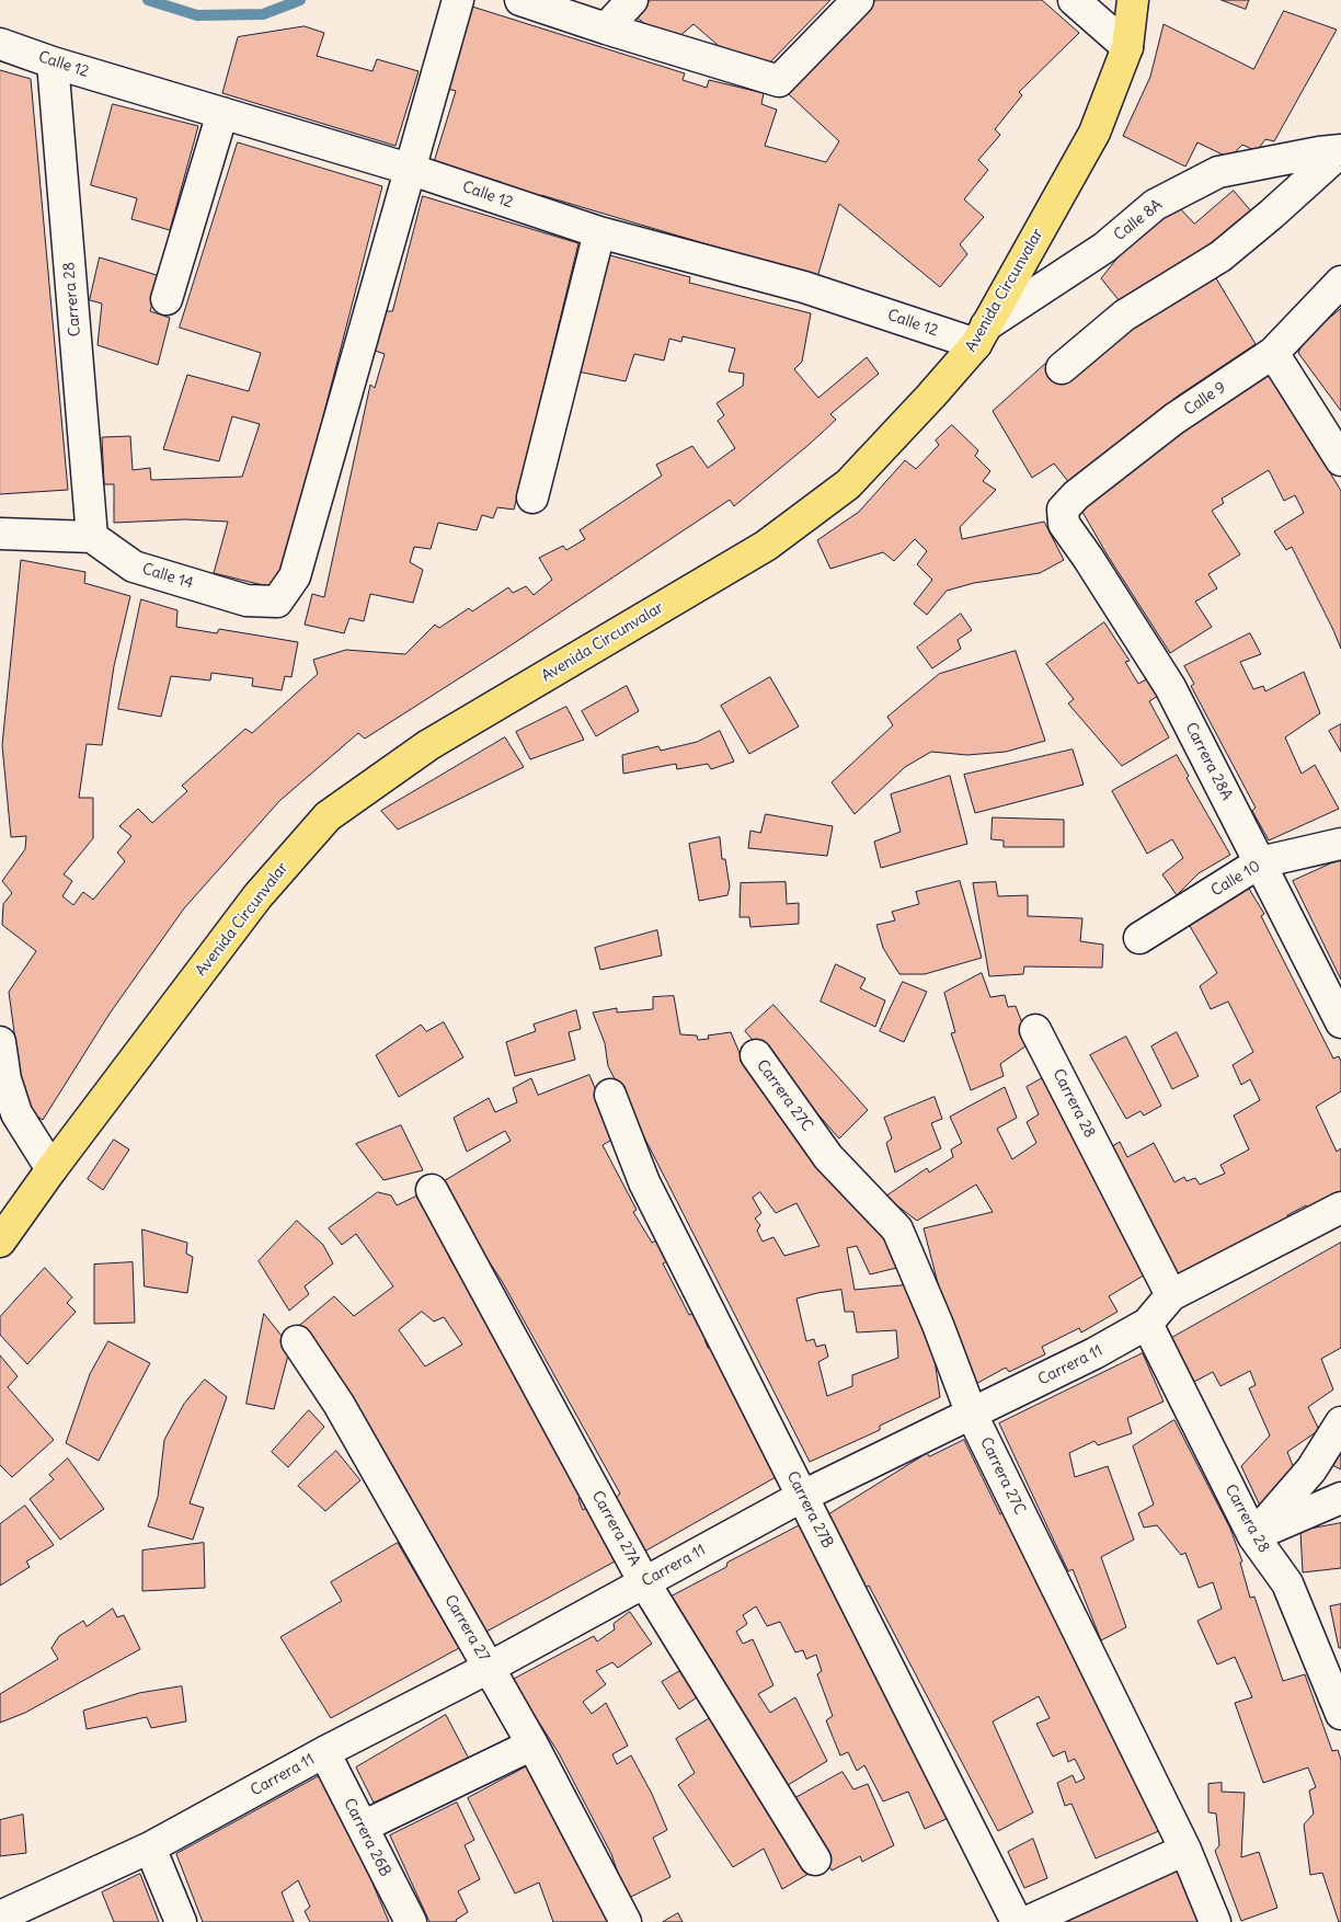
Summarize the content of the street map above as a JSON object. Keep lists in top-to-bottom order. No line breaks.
{"streets":{"main road":["Avenida Circunvalar"],"street":["Calle 12","Calle 8A","Carrera 28","Calle 9","Calle 14","Carrera 28A","Calle 10","Carrera 27C","Carrera 11","Carrera 27B","Carrera 27A","Carrera 27","Carrera 26B"]},"crossings":[["Calle 12","Calle 8A"],["Calle 12","Avenida Circunvalar"],["Calle 12","Carrera 28"],["Calle 12","Calle 14"],["Calle 8A","Avenida Circunvalar"],["Carrera 28","Calle 14"],["Carrera 28","Carrera 11"],["Calle 9","Carrera 28A"],["Carrera 28A","Calle 10"],["Carrera 27C","Carrera 11"],["Carrera 11","Carrera 27B"],["Carrera 11","Carrera 27A"],["Carrera 11","Carrera 27"],["Carrera 11","Carrera 26B"]]}
